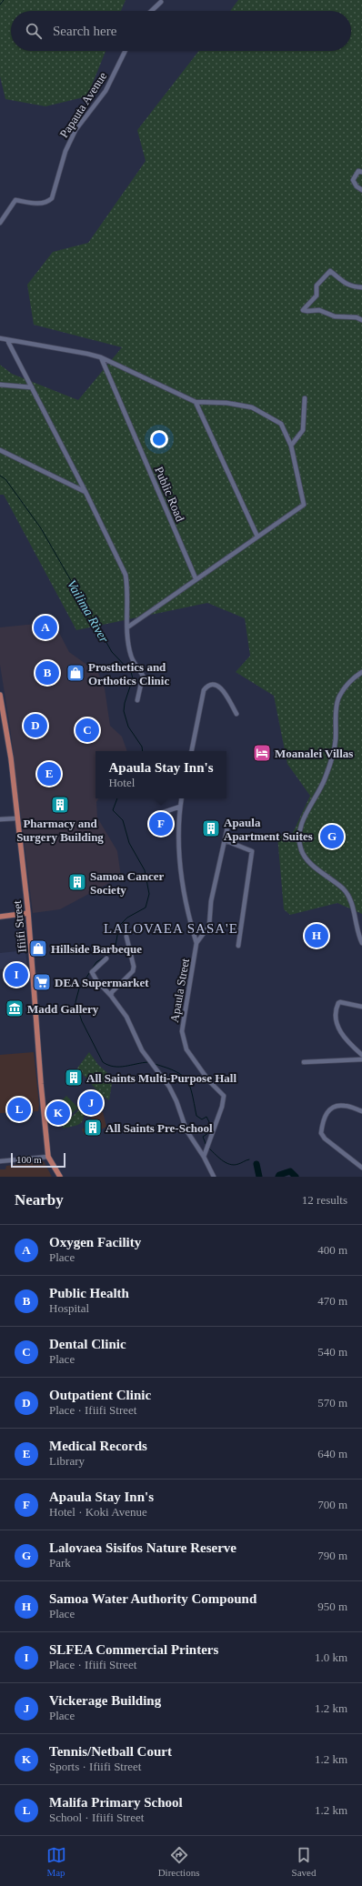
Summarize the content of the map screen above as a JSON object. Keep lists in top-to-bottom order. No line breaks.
{"streets":{"main road":["Ifiifi Street"],"street":["Papauta Avenue","Public Road","Apaula Street"]},"districts":["LALOVAEA SASA'E"],"water":["Vailima River"],"places":{"shop":["Prosthetics and Orthotics Clinic","Hillside Barbeque"],"hotel":["Moanalei Villas"],"building":["Pharmacy and Surgery Building","Apaula Apartment Suites","Samoa Cancer Society","All Saints Multi-Purpose Hall","All Saints Pre-School"],"supermarket":["DEA Supermarket"],"museum":["Madd Gallery"]},"scale_bar":"100 m","page":{"search":"Search here","pins":["A","B","D","C","E","F","G","H","I","J","L","K"],"popup":["Apaula Stay Inn's","Hotel"],"scale":"100 m","heading":["Nearby","12 results"],"list":[{"mark":"A","name":"Oxygen Facility","note":"Place","value":"400 m"},{"mark":"B","name":"Public Health","note":"Hospital","value":"470 m"},{"mark":"C","name":"Dental Clinic","note":"Place","value":"540 m"},{"mark":"D","name":"Outpatient Clinic","note":"Place · Ifiifi Street","value":"570 m"},{"mark":"E","name":"Medical Records","note":"Library","value":"640 m"},{"mark":"F","name":"Apaula Stay Inn's","note":"Hotel · Koki Avenue","value":"700 m"},{"mark":"G","name":"Lalovaea Sisifos Nature Reserve","note":"Park","value":"790 m"},{"mark":"H","name":"Samoa Water Authority Compound","note":"Place","value":"950 m"},{"mark":"I","name":"SLFEA Commercial Printers","note":"Place · Ifiifi Street","value":"1.0 km"},{"mark":"J","name":"Vickerage Building","note":"Place","value":"1.2 km"},{"mark":"K","name":"Tennis/Netball Court","note":"Sports · Ifiifi Street","value":"1.2 km"},{"mark":"L","name":"Malifa Primary School","note":"School · Ifiifi Street","value":"1.2 km"}],"nav":["Map","Directions","Saved"]}}
